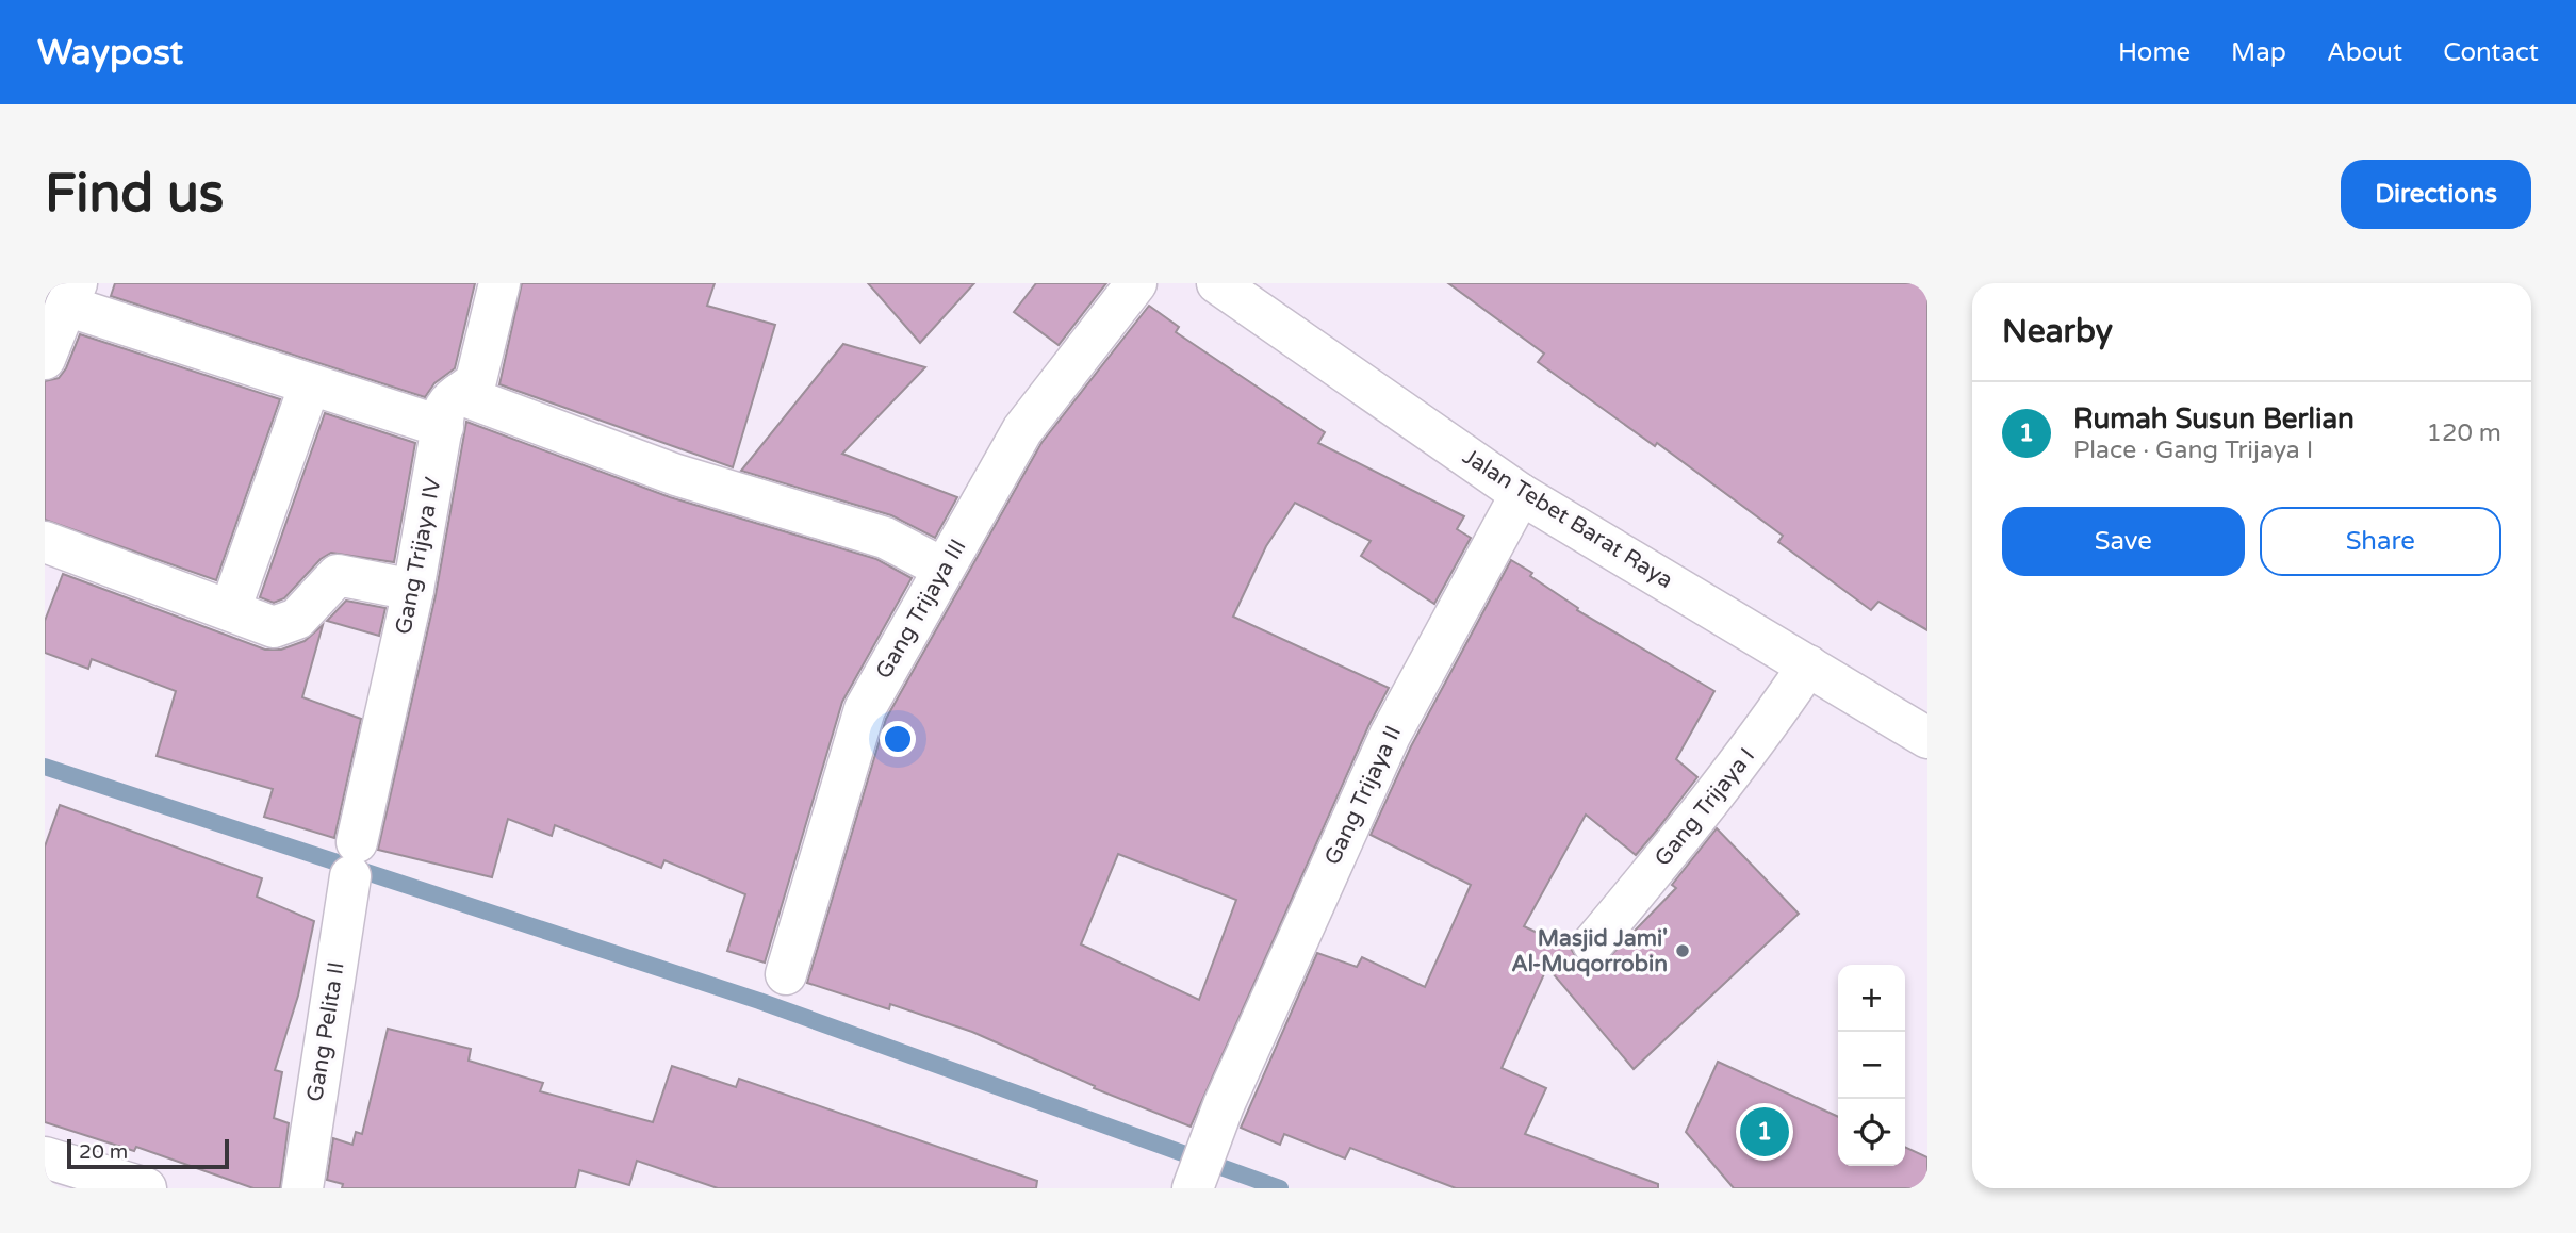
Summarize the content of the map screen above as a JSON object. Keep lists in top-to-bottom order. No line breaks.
{"streets":{"street":["Jalan Tebet Barat Raya","Gang Trijaya IV","Gang Trijaya III","Gang Trijaya II","Gang Trijaya I","Gang Pelita II"]},"crossings":[["Jalan Tebet Barat Raya","Gang Trijaya II"],["Jalan Tebet Barat Raya","Gang Trijaya I"],["Gang Trijaya IV","Gang Pelita II"]],"places":["Masjid Jami' Al-Muqorrobin"],"scale_bar":"20 m","page":{"header":"Waypost","nav":["Home","Map","About","Contact"],"buttons":["Directions",["Save","Share"]],"title":"Find us","heading":"Nearby","list":[{"mark":"1","name":"Rumah Susun Berlian","note":"Place · Gang Trijaya I","value":"120 m"}],"map_buttons":["+","−"],"pins":"1","scale":"20 m"}}
